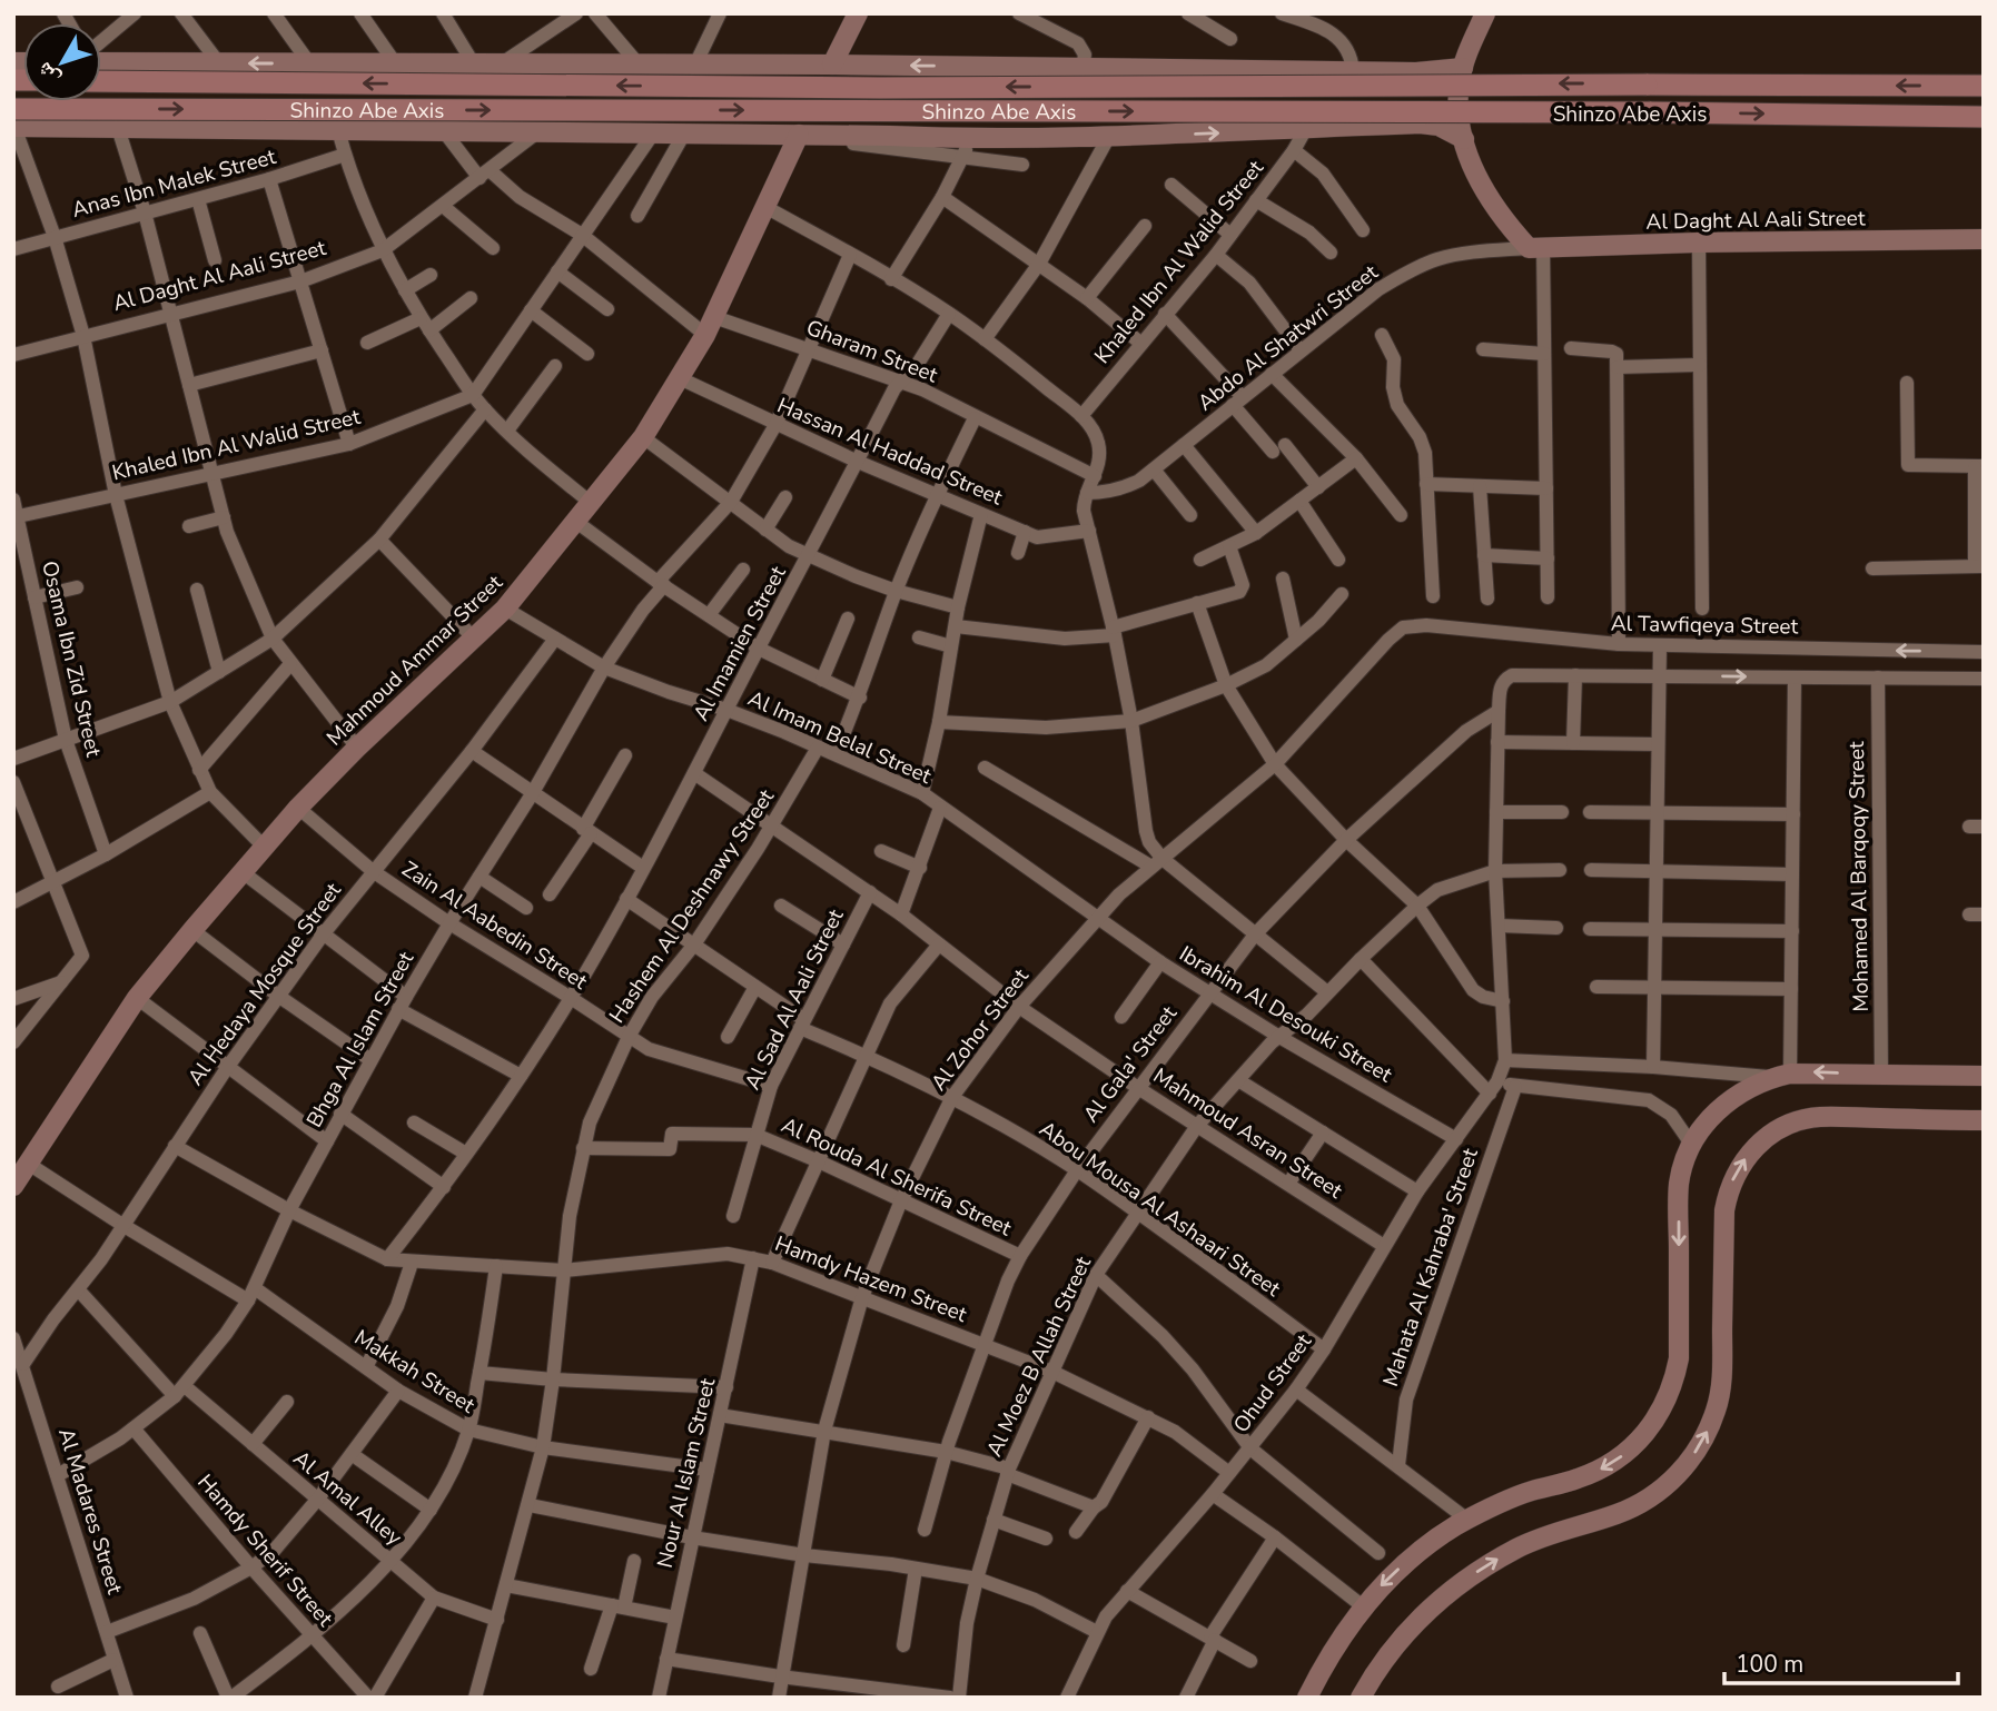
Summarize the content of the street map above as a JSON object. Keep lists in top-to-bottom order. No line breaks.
{"streets":{"main road":["Shinzo Abe Axis"],"street":["Anas Ibn Malek Street","Al Daght Al Aali Street","Khaled Ibn Al Walid Street","Abdo Al Shatwri Street","Gharam Street","Hassan Al Haddad Street","Al Tawfiqeya Street","Al Imamien Street","Osama Ibn Zid Street","Mahmoud Ammar Street","Al Imam Belal Street","Mohamed Al Barqoqy Street","Hashem Al Deshnawy Street","Zain Al Aabedin Street","Al Hedaya Mosque Street","Al Sad Al Aali Street","Ibrahim Al Desouki Street","Al Zohor Street","Bhga Al Islam Street","Al Gala' Street","Mahmoud Asran Street","Al Rouda Al Sherifa Street","Abou Mousa Al Ashaari Street","Mahata Al Kahraba' Street","Hamdy Hazem Street","Al Moez B Allah Street","Makkah Street","Ohud Street","Nour Al Islam Street","Al Amal Alley","Al Madares Street","Hamdy Sherif Street"]},"crossings":[["Al Daght Al Aali Street","Abdo Al Shatwri Street"],["Al Daght Al Aali Street","Gharam Street"],["Khaled Ibn Al Walid Street","Osama Ibn Zid Street"],["Gharam Street","Al Imamien Street"],["Gharam Street","Mahmoud Ammar Street"],["Gharam Street","Bhga Al Islam Street"],["Hassan Al Haddad Street","Al Imamien Street"],["Hassan Al Haddad Street","Mahmoud Ammar Street"],["Hassan Al Haddad Street","Bhga Al Islam Street"],["Al Tawfiqeya Street","Al Zohor Street"],["Al Imamien Street","Al Imam Belal Street"],["Al Imamien Street","Zain Al Aabedin Street"],["Al Imamien Street","Abou Mousa Al Ashaari Street"],["Al Imamien Street","Hamdy Hazem Street"],["Mahmoud Ammar Street","Al Imam Belal Street"],["Mahmoud Ammar Street","Zain Al Aabedin Street"],["Mahmoud Ammar Street","Makkah Street"],["Al Imam Belal Street","Hashem Al Deshnawy Street"],["Al Imam Belal Street","Al Hedaya Mosque Street"],["Al Imam Belal Street","Ibrahim Al Desouki Street"],["Al Imam Belal Street","Al Zohor Street"],["Al Imam Belal Street","Bhga Al Islam Street"],["Hashem Al Deshnawy Street","Zain Al Aabedin Street"],["Hashem Al Deshnawy Street","Al Rouda Al Sherifa Street"],["Hashem Al Deshnawy Street","Abou Mousa Al Ashaari Street"],["Hashem Al Deshnawy Street","Hamdy Hazem Street"],["Hashem Al Deshnawy Street","Makkah Street"],["Hashem Al Deshnawy Street","Al Amal Alley"],["Zain Al Aabedin Street","Al Hedaya Mosque Street"],["Zain Al Aabedin Street","Al Sad Al Aali Street"],["Zain Al Aabedin Street","Bhga Al Islam Street"],["Al Hedaya Mosque Street","Hamdy Hazem Street"],["Al Hedaya Mosque Street","Makkah Street"],["Al Hedaya Mosque Street","Al Amal Alley"],["Al Hedaya Mosque Street","Al Madares Street"],["Al Sad Al Aali Street","Al Rouda Al Sherifa Street"],["Al Sad Al Aali Street","Abou Mousa Al Ashaari Street"],["Ibrahim Al Desouki Street","Al Zohor Street"],["Ibrahim Al Desouki Street","Al Gala' Street"],["Ibrahim Al Desouki Street","Al Moez B Allah Street"],["Ibrahim Al Desouki Street","Ohud Street"],["Al Zohor Street","Mahmoud Asran Street"],["Al Zohor Street","Al Rouda Al Sherifa Street"],["Al Zohor Street","Abou Mousa Al Ashaari Street"],["Al Zohor Street","Hamdy Hazem Street"],["Bhga Al Islam Street","Hamdy Hazem Street"],["Bhga Al Islam Street","Makkah Street"],["Bhga Al Islam Street","Al Amal Alley"],["Bhga Al Islam Street","Al Madares Street"],["Bhga Al Islam Street","Hamdy Sherif Street"],["Al Gala' Street","Mahmoud Asran Street"],["Al Gala' Street","Al Rouda Al Sherifa Street"],["Al Gala' Street","Abou Mousa Al Ashaari Street"],["Al Gala' Street","Hamdy Hazem Street"],["Mahmoud Asran Street","Al Moez B Allah Street"],["Mahmoud Asran Street","Ohud Street"],["Abou Mousa Al Ashaari Street","Al Moez B Allah Street"],["Abou Mousa Al Ashaari Street","Ohud Street"],["Hamdy Hazem Street","Al Moez B Allah Street"],["Hamdy Hazem Street","Ohud Street"],["Hamdy Hazem Street","Nour Al Islam Street"],["Makkah Street","Nour Al Islam Street"]],"scale_bar":"100 m","north":"bottom left"}
